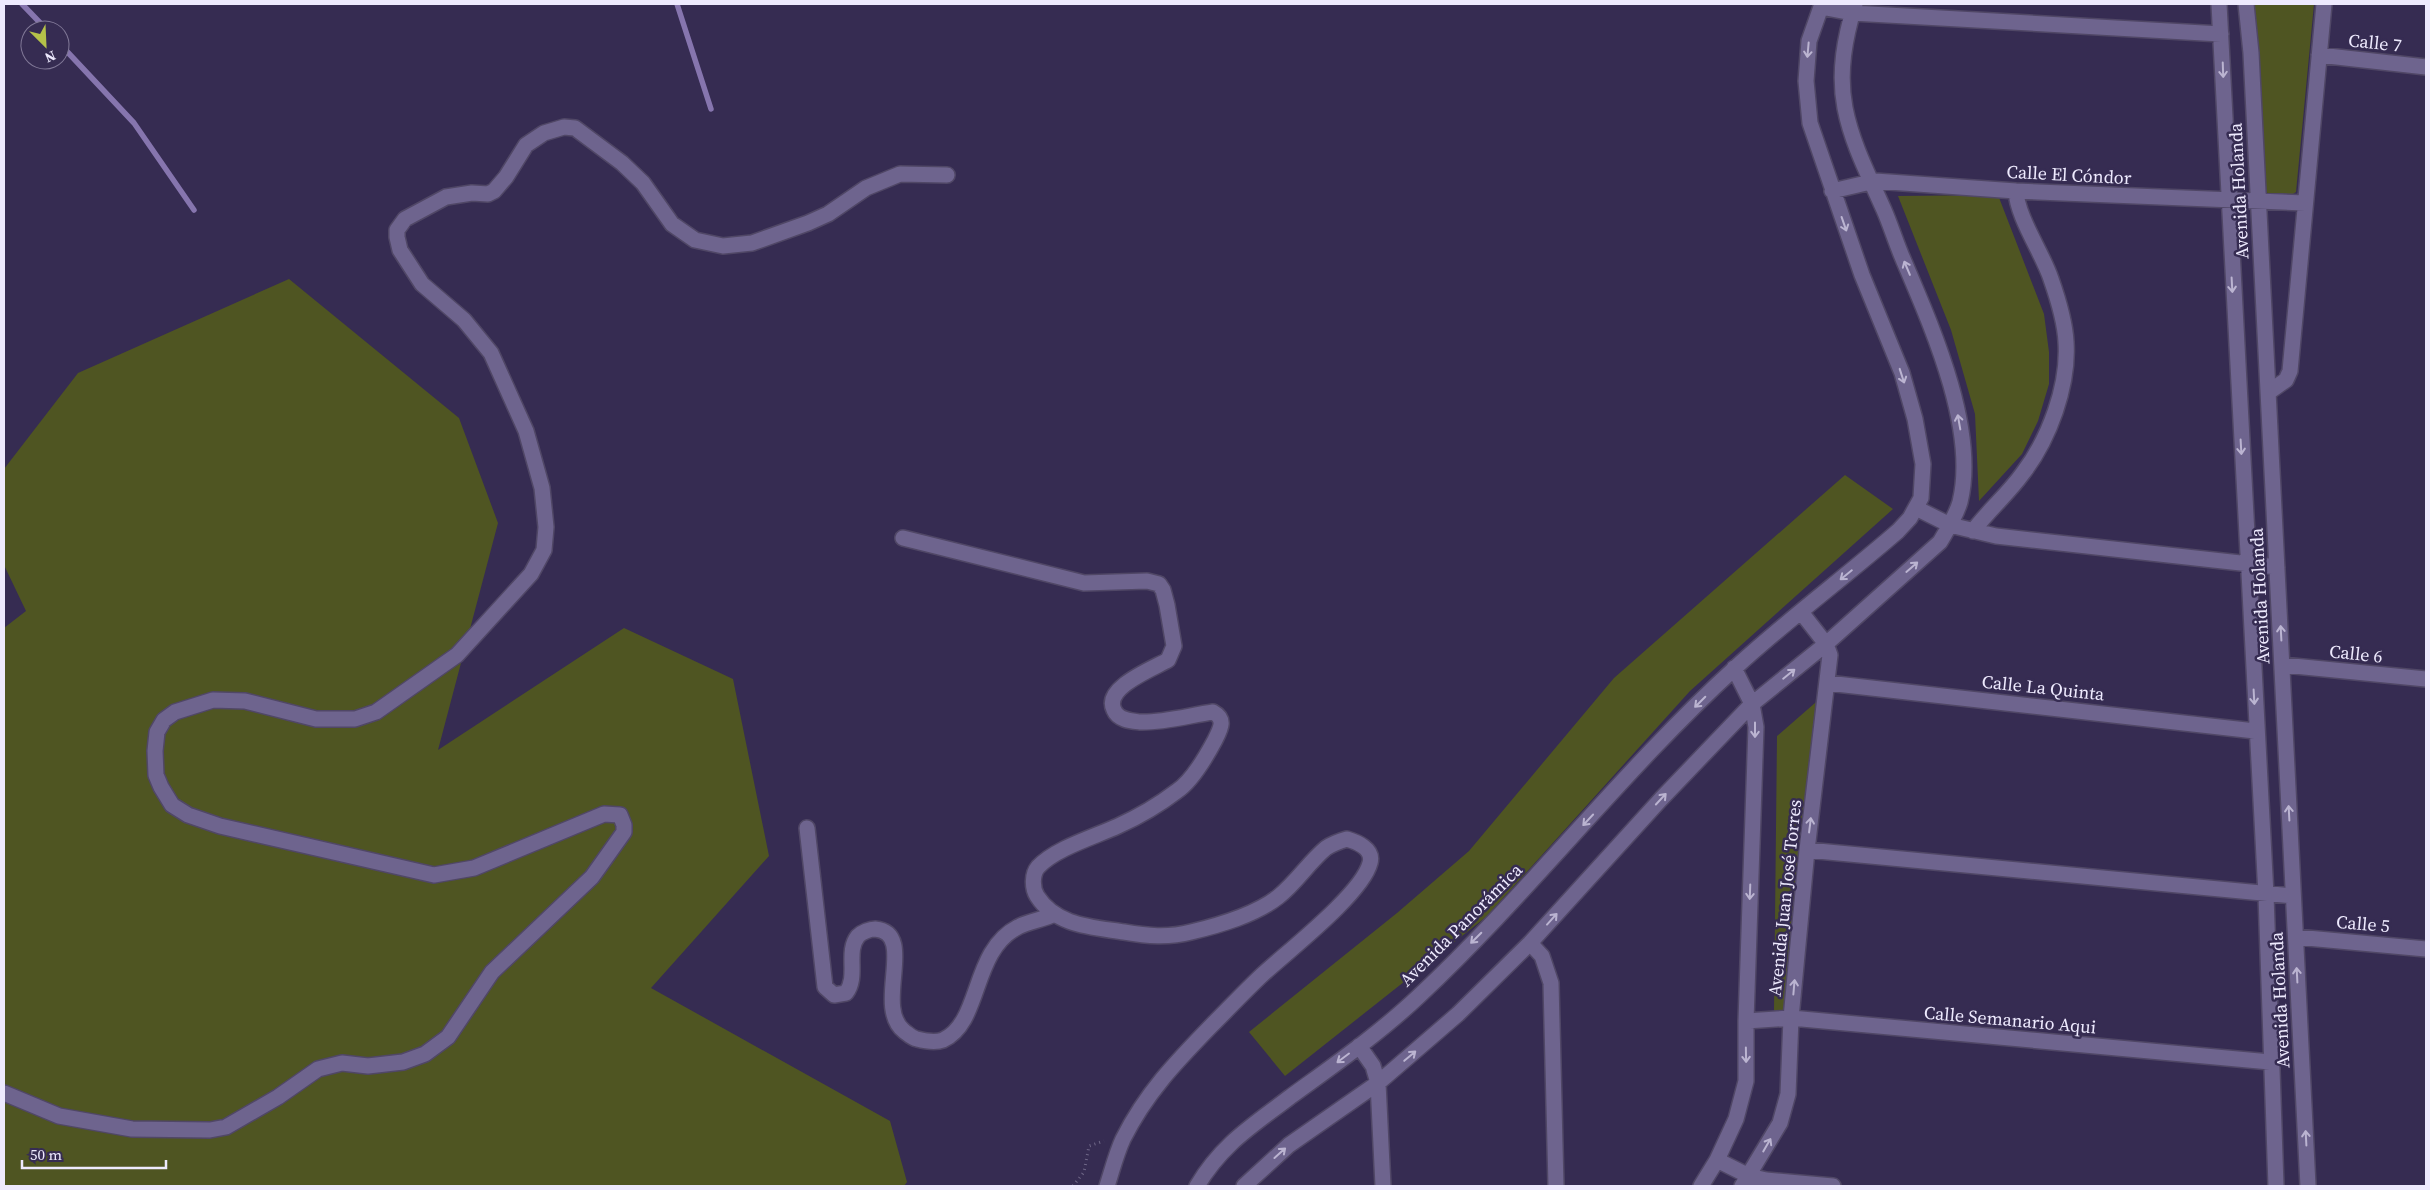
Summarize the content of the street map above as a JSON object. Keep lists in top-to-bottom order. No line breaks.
{"streets":{"street":["Calle 7","Calle El Cóndor","Avenida Holanda","Calle 6","Calle La Quinta","Avenida Juan José Torres","Calle 5","Avenida Panorámica","Calle Semanario Aqui"]},"crossings":[["Calle El Cóndor","Avenida Holanda"],["Avenida Holanda","Calle 6"],["Avenida Holanda","Calle La Quinta"],["Avenida Holanda","Calle 5"],["Avenida Holanda","Calle Semanario Aqui"],["Calle La Quinta","Avenida Juan José Torres"],["Avenida Juan José Torres","Avenida Panorámica"],["Avenida Juan José Torres","Calle Semanario Aqui"]],"scale_bar":"50 m","north":"bottom right"}
